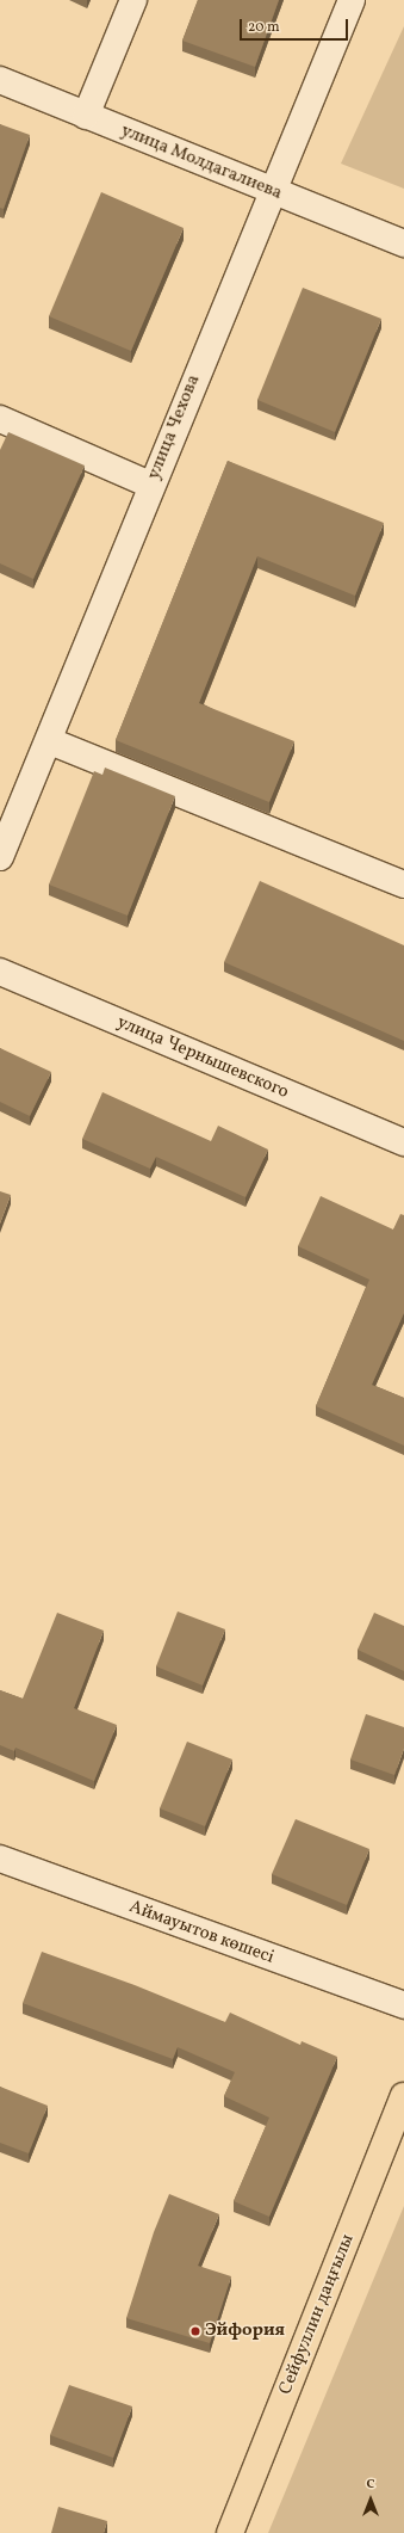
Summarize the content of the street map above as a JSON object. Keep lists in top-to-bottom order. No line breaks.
{"streets":{"main road":["Сейфуллин даңғылы"],"street":["улица Молдагалиева","улица Чехова","улица Чернышевского","Аймауытов көшесі"]},"crossings":[["улица Молдагалиева","улица Чехова"]],"places":["Эйфория"],"scale_bar":"20 m","north":"top"}
